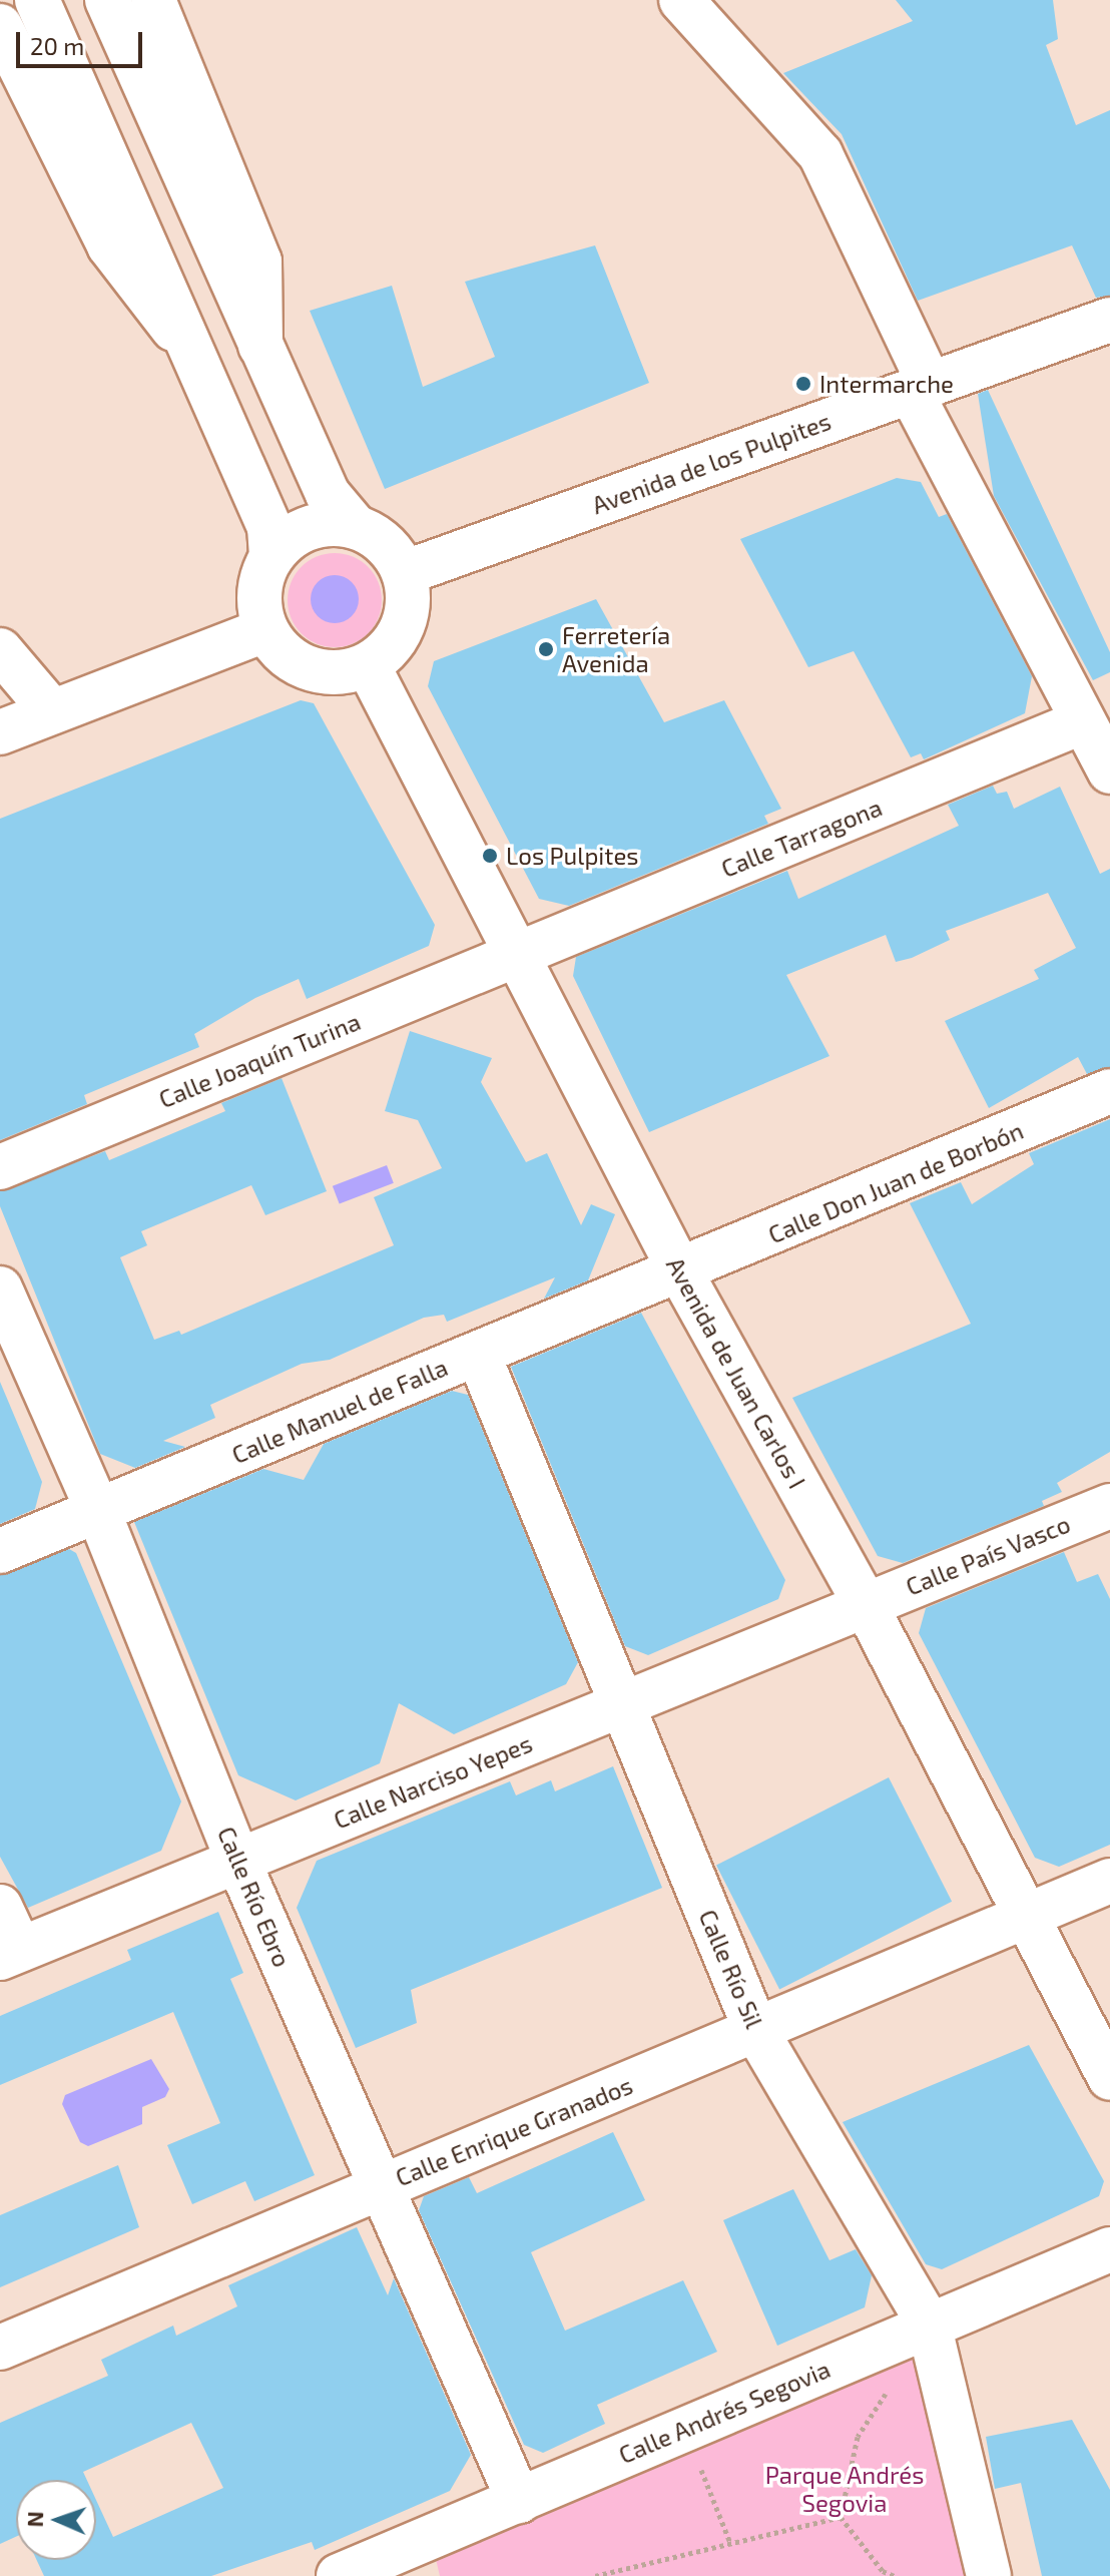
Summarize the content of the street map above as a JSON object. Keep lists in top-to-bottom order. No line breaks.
{"streets":{"street":["Avenida de los Pulpites","Calle Tarragona","Calle Joaquín Turina","Calle Don Juan de Borbón","Avenida de Juan Carlos I","Calle Manuel de Falla","Calle País Vasco","Calle Narciso Yepes","Calle Río Ebro","Calle Río Sil","Calle Enrique Granados","Calle Andrés Segovia"]},"crossings":[["Avenida de los Pulpites","Avenida de Juan Carlos I"],["Calle Tarragona","Calle Joaquín Turina"],["Calle Tarragona","Avenida de Juan Carlos I"],["Calle Joaquín Turina","Avenida de Juan Carlos I"],["Calle Don Juan de Borbón","Avenida de Juan Carlos I"],["Calle Don Juan de Borbón","Calle Manuel de Falla"],["Avenida de Juan Carlos I","Calle Manuel de Falla"],["Avenida de Juan Carlos I","Calle País Vasco"],["Avenida de Juan Carlos I","Calle Narciso Yepes"],["Avenida de Juan Carlos I","Calle Enrique Granados"],["Calle Manuel de Falla","Calle Río Ebro"],["Calle Manuel de Falla","Calle Río Sil"],["Calle País Vasco","Calle Narciso Yepes"],["Calle Narciso Yepes","Calle Río Ebro"],["Calle Narciso Yepes","Calle Río Sil"],["Calle Río Ebro","Calle Enrique Granados"],["Calle Río Ebro","Calle Andrés Segovia"],["Calle Río Sil","Calle Enrique Granados"],["Calle Río Sil","Calle Andrés Segovia"]],"parks":["Parque Andrés Segovia"],"places":["Intermarche","Ferretería Avenida","Los Pulpites"],"scale_bar":"20 m","north":"left"}
